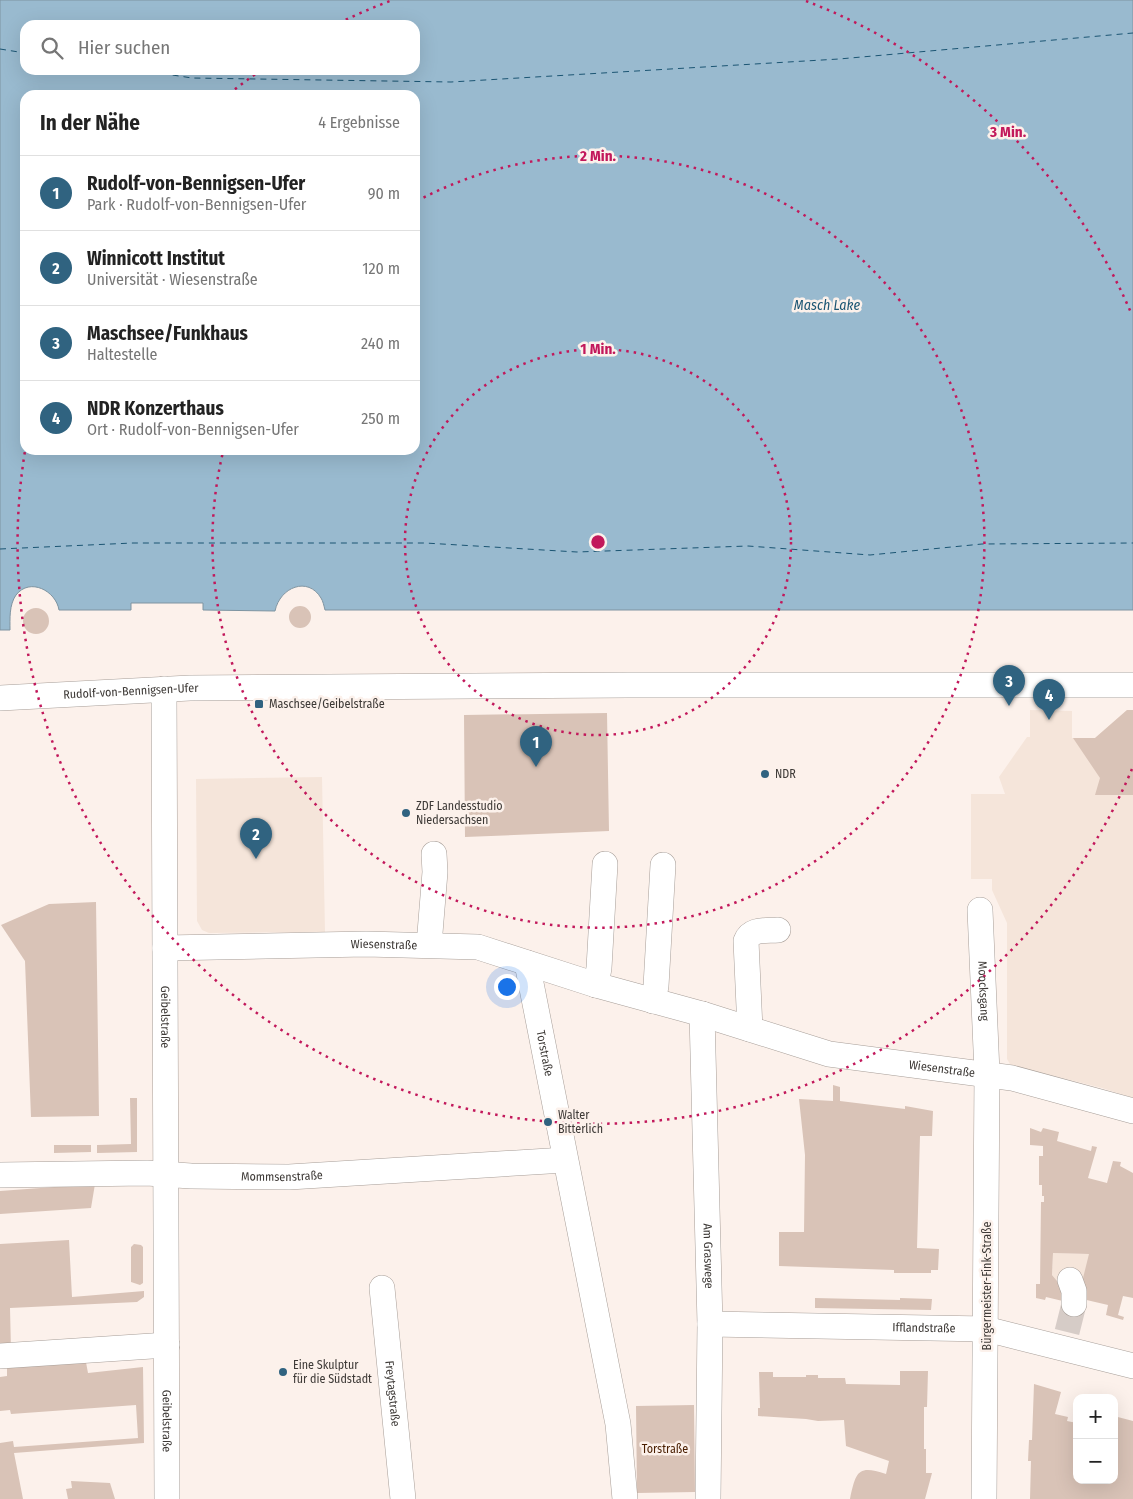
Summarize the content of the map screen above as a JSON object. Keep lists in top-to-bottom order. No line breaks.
{"streets":{"street":["Rudolf-von-Bennigsen-Ufer","Wiesenstraße","Moocksgang","Geibelstraße","Torstraße","Mommsenstraße","Am Graswege","Bürgermeister-Fink-Straße","Ifflandstraße","Freytagstraße"]},"crossings":[["Rudolf-von-Bennigsen-Ufer","Geibelstraße"],["Wiesenstraße","Moocksgang"],["Wiesenstraße","Geibelstraße"],["Wiesenstraße","Torstraße"],["Wiesenstraße","Am Graswege"],["Wiesenstraße","Bürgermeister-Fink-Straße"],["Moocksgang","Bürgermeister-Fink-Straße"],["Geibelstraße","Mommsenstraße"],["Torstraße","Mommsenstraße"],["Am Graswege","Ifflandstraße"],["Bürgermeister-Fink-Straße","Ifflandstraße"]],"water":["Masch Lake"],"parks":["Torstraße"],"places":{"transit":["Maschsee/Geibelstraße"],"other":["NDR","ZDF Landesstudio Niedersachsen","Walter Bitterlich","Eine Skulptur für die Südstadt"]},"page":{"search":"Hier suchen","heading":["In der Nähe","4 Ergebnisse"],"list":[{"mark":"1","name":"Rudolf-von-Bennigsen-Ufer","note":"Park · Rudolf-von-Bennigsen-Ufer","value":"90 m"},{"mark":"2","name":"Winnicott Institut","note":"Universität · Wiesenstraße","value":"120 m"},{"mark":"3","name":"Maschsee/Funkhaus","note":"Haltestelle","value":"240 m"},{"mark":"4","name":"NDR Konzerthaus","note":"Ort · Rudolf-von-Bennigsen-Ufer","value":"250 m"}],"pins":["3","4","1","2"],"map_buttons":["+","−"]},"rings":["3 Min.","2 Min.","1 Min."]}
